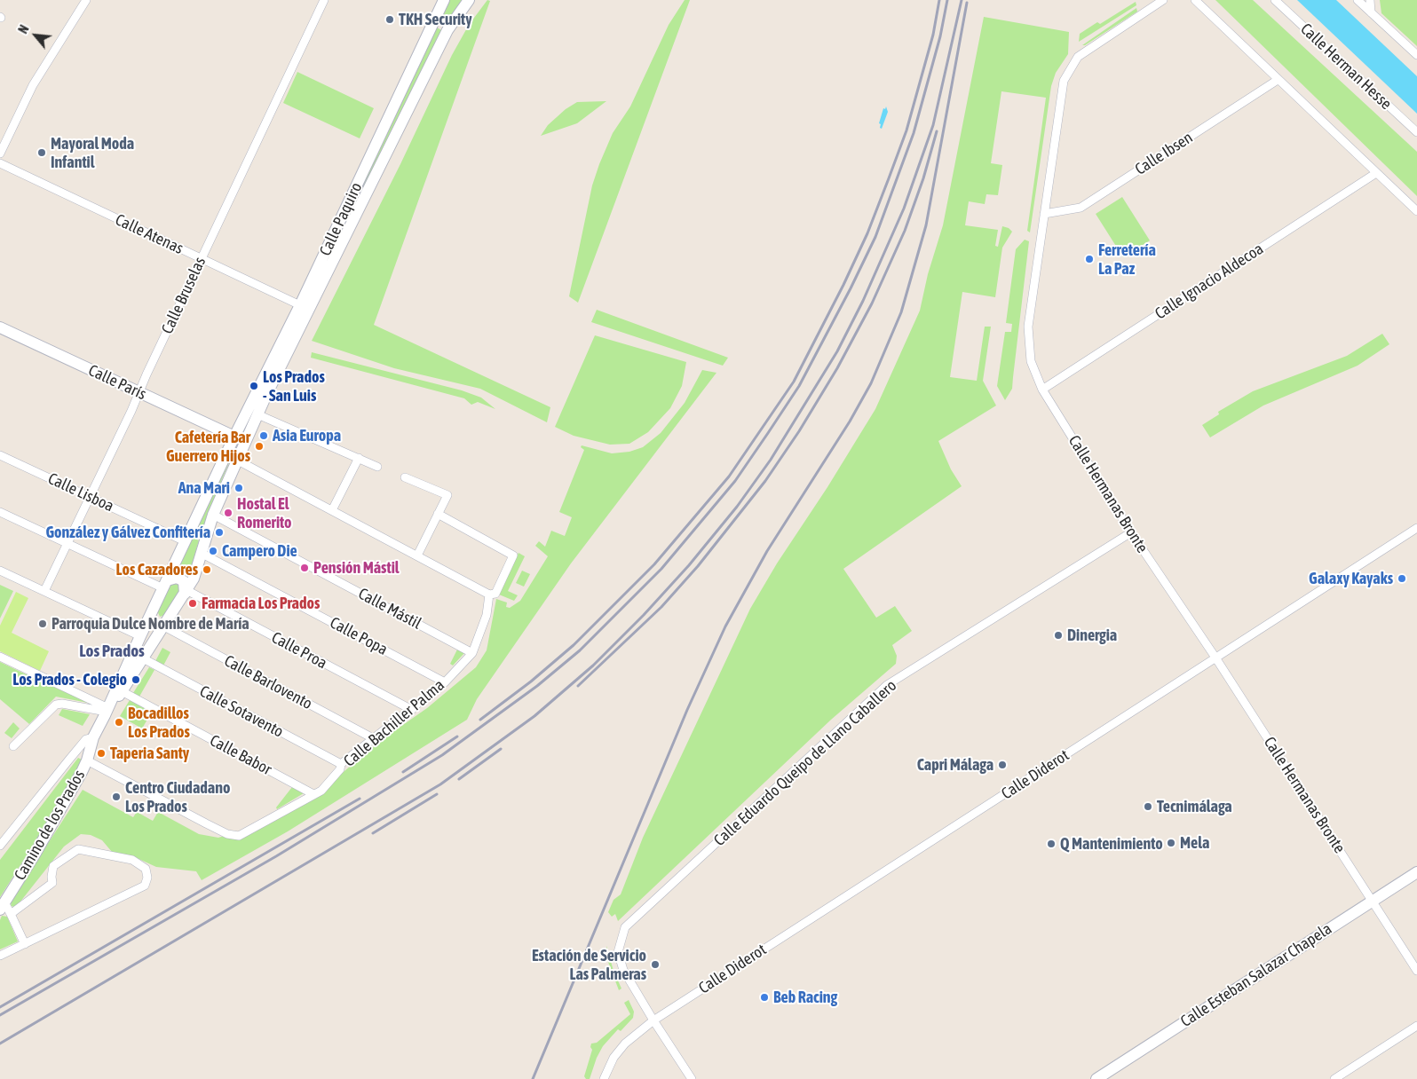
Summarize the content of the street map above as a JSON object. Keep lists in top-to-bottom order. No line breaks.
{"streets":{"main road":["Calle Paquiro","Calle París","Camino de los Prados","Calle Esteban Salazar Chapela"],"street":["Calle Herman Hesse","Calle Ibsen","Calle Atenas","Calle Ignacio Aldecoa","Calle Bruselas","Calle Lisboa","Calle Hermanas Bronte","Calle Mástil","Calle Popa","Calle Proa","Calle Barlovento","Calle Sotavento","Calle Bachiller Palma","Calle Babor","Calle Eduardo Queipo de Llano Caballero","Calle Diderot"]},"crossings":[["Calle Ibsen","Calle Hermanas Bronte"],["Calle Paquiro","Calle Atenas"],["Calle Paquiro","Calle París"],["Calle Paquiro","Camino de los Prados"],["Calle Atenas","Calle Bruselas"],["Calle Ignacio Aldecoa","Calle Hermanas Bronte"],["Calle Bruselas","Calle París"],["Calle Bruselas","Calle Lisboa"],["Calle París","Camino de los Prados"],["Calle Lisboa","Camino de los Prados"],["Calle Hermanas Bronte","Calle Eduardo Queipo de Llano Caballero"],["Calle Hermanas Bronte","Calle Diderot"],["Calle Hermanas Bronte","Calle Esteban Salazar Chapela"],["Calle Mástil","Calle Bachiller Palma"],["Calle Mástil","Camino de los Prados"],["Calle Popa","Calle Bachiller Palma"],["Calle Popa","Camino de los Prados"],["Calle Proa","Calle Bachiller Palma"],["Calle Proa","Camino de los Prados"],["Calle Barlovento","Calle Bachiller Palma"],["Calle Barlovento","Camino de los Prados"],["Calle Sotavento","Calle Bachiller Palma"],["Calle Sotavento","Camino de los Prados"],["Calle Bachiller Palma","Calle Babor"],["Calle Bachiller Palma","Camino de los Prados"],["Calle Babor","Camino de los Prados"],["Calle Eduardo Queipo de Llano Caballero","Calle Diderot"]],"districts":["Los Prados"],"places":["TKH Security","Mayoral Moda Infantil","Ferretería La Paz","Los Prados - San Luis","Asia Europa","Cafetería Bar Guerrero Hijos","Ana Mari","Hostal El Romerito","González y Gálvez Confitería","Campero Die","Pensión Mástil","Los Cazadores","Galaxy Kayaks","Farmacia Los Prados","Parroquia Dulce Nombre de María","Dinergia","Los Prados - Colegio","Bocadillos Los Prados","Taperia Santy","Capri Málaga","Centro Ciudadano Los Prados","Tecnimálaga","Mela","Q Mantenimiento","Estación de Servicio Las Palmeras","Beb Racing"],"north":"top left"}
